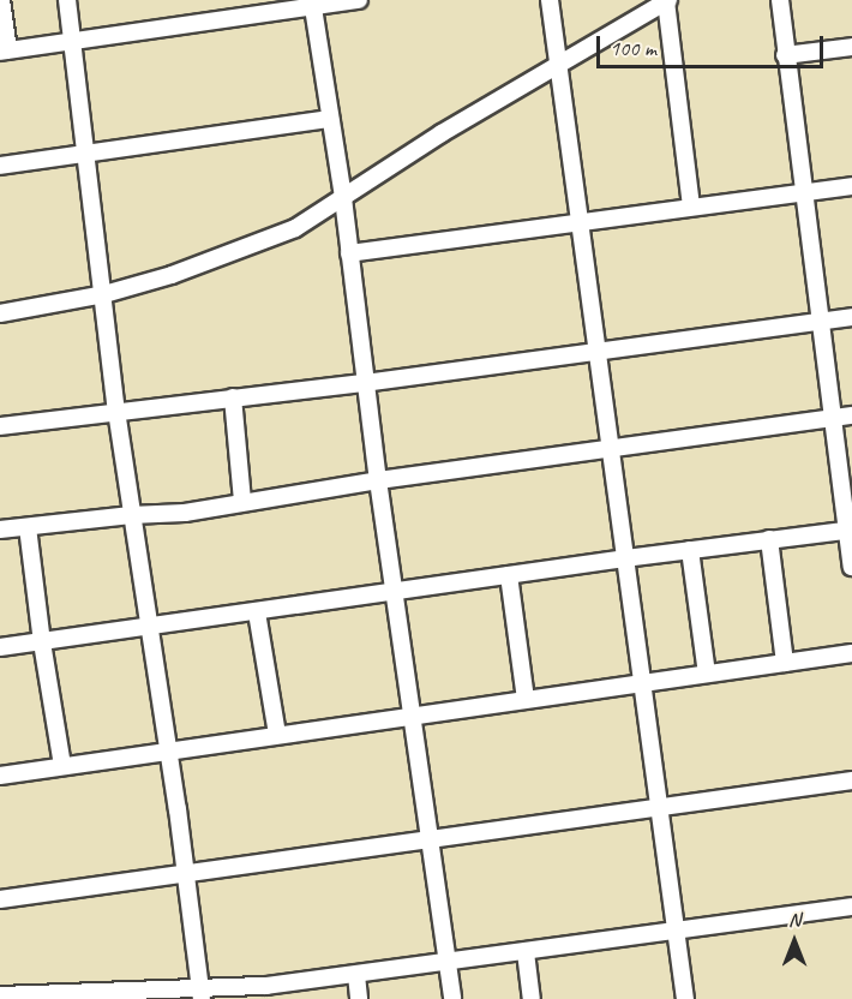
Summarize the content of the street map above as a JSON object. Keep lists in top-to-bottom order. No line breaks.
{"scale_bar":"100 m","north":"top"}
